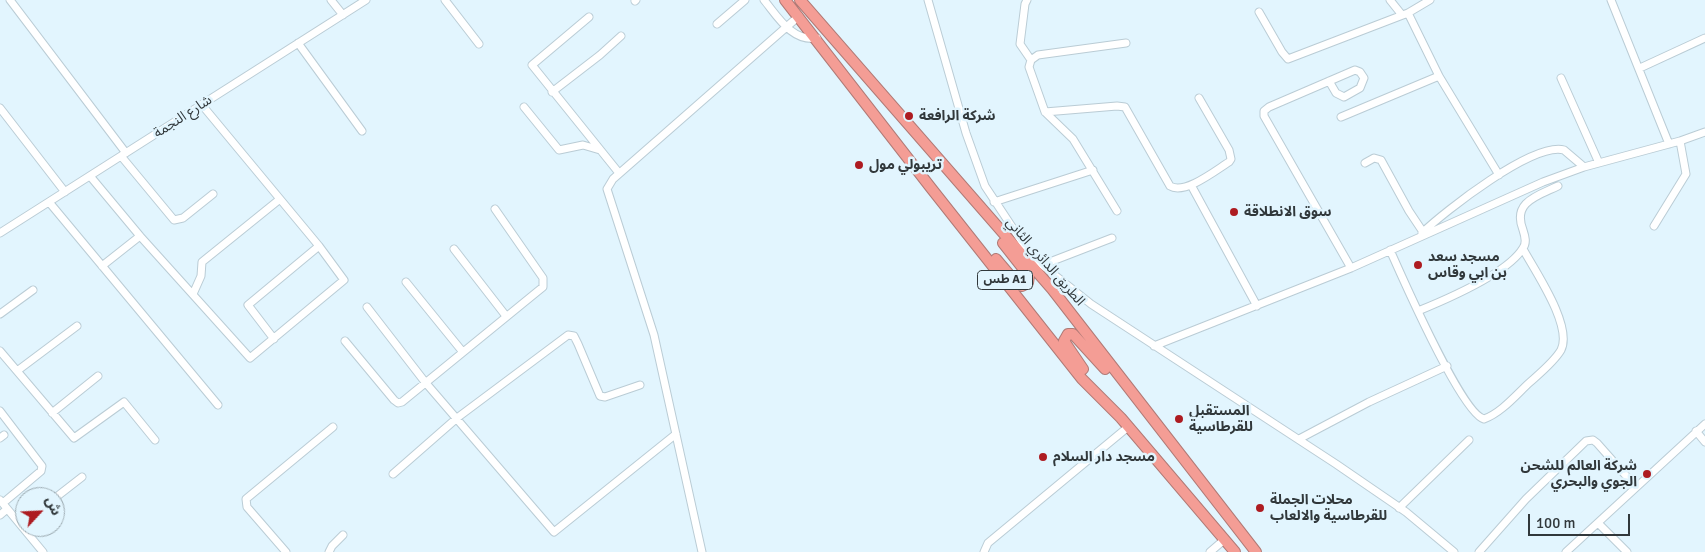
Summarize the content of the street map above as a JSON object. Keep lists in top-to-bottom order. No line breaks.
{"streets":{"highway":["الطريق الدائري الثاني","طس A1"],"street":["شارع النجمة"]},"places":["شركة الرافعة","تريبولي مول","سوق الانطلاقة","مسجد سعد بن ابي وقاس","المستقبل للقرطاسية","مسجد دار السلام","شركة العالم للشحن الجوي والبحري","محلات الجملة للقرطاسية والالعاب"],"scale_bar":"100 m","north":"top right"}
